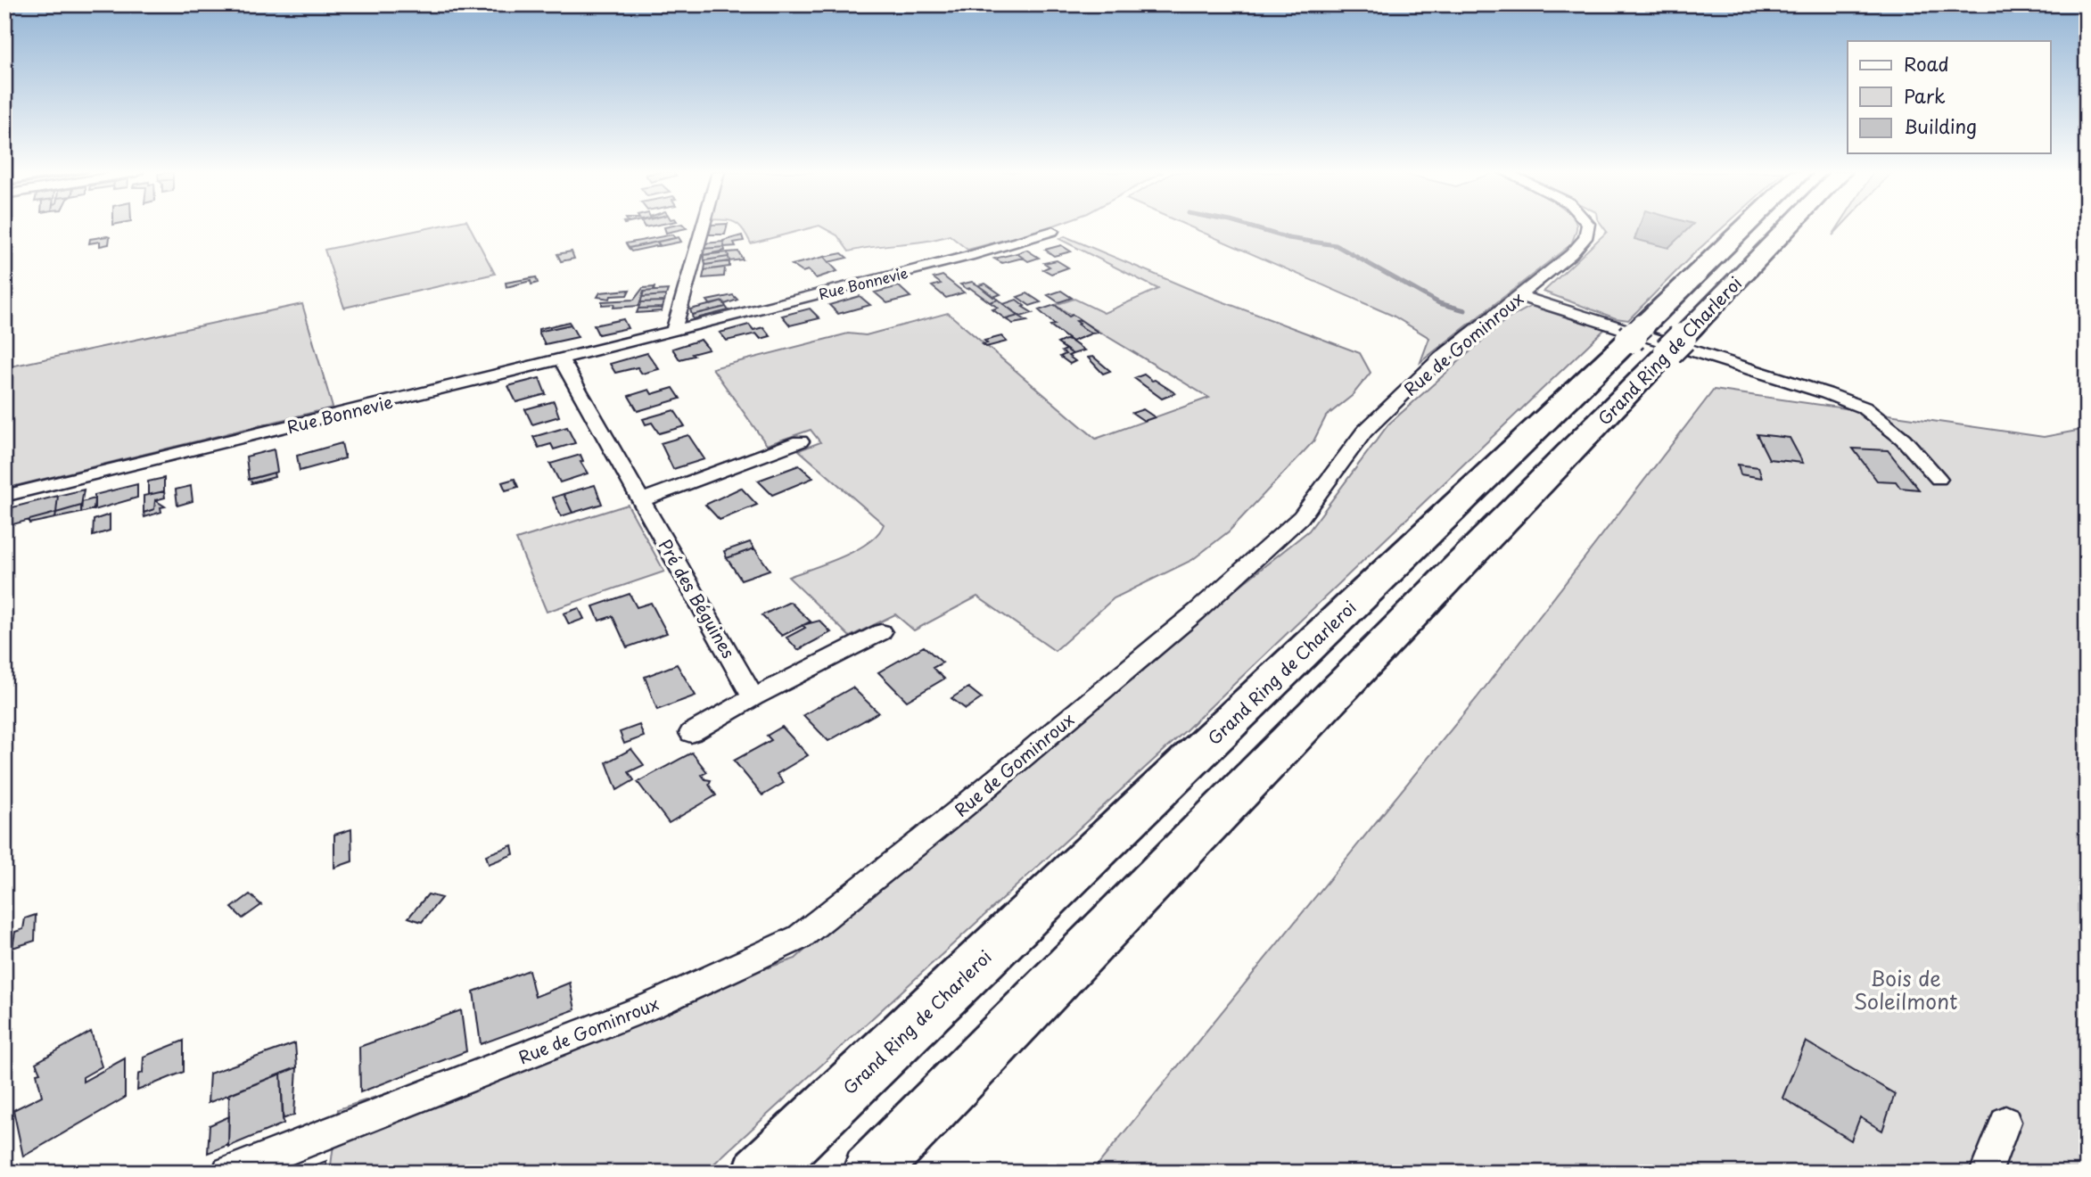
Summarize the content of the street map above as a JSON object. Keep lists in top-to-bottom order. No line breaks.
{"streets":{"highway":["Grand Ring de Charleroi"],"street":["Rue Bonnevie","Rue de Gominroux","Pré des Béguines"]},"crossings":[["Rue Bonnevie","Pré des Béguines"]],"parks":["Bois de Soleilmont"],"legend":["Road","Park","Building"]}
